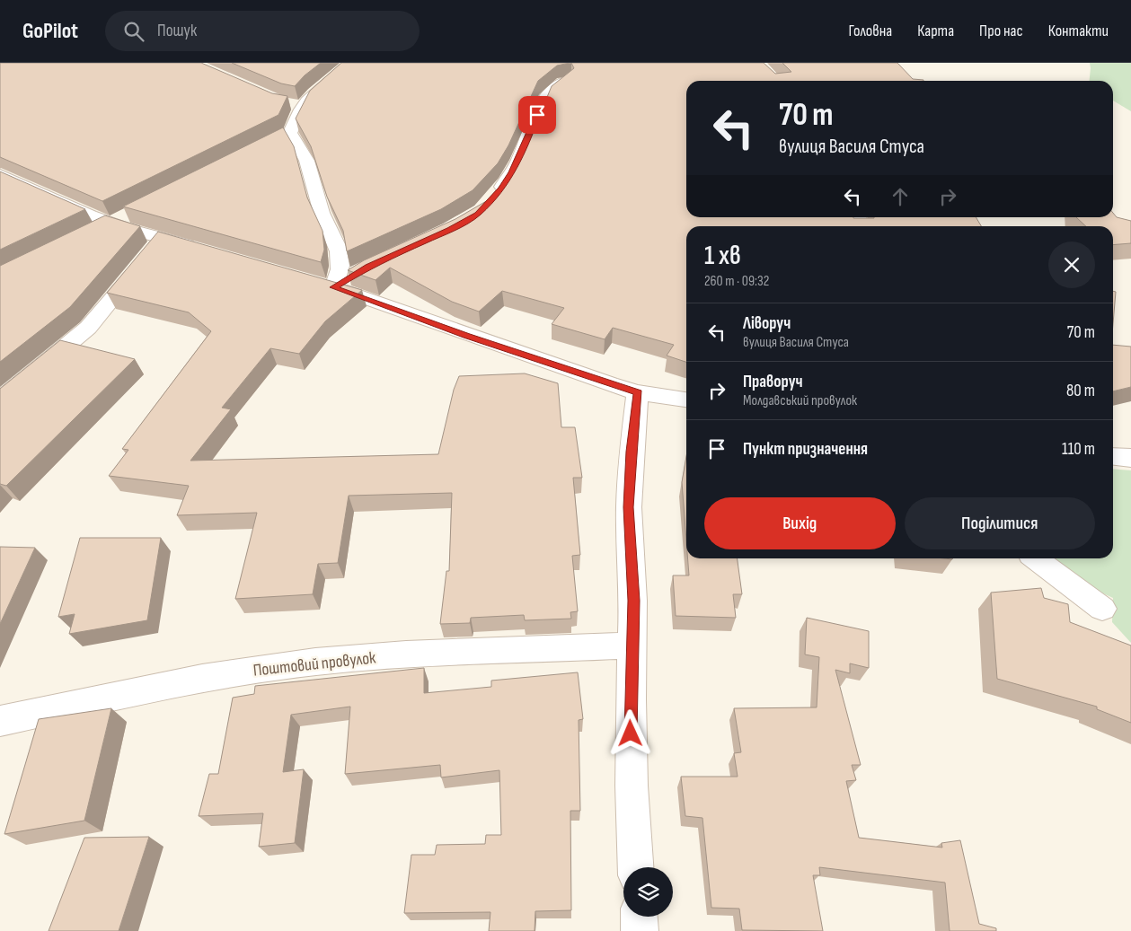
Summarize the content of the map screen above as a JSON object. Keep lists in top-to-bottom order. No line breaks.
{"streets":{"street":["Поштовий провулок"]},"page":{"header":"GoPilot","search":"Пошук","nav":["Головна","Карта","Про нас","Контакти"],"turn":["70 m","вулиця Василя Стуса"],"heading":["1 хв","260 m · 09:32"],"list":[{"name":"Ліворуч","note":"вулиця Василя Стуса","value":"70 m"},{"name":"Праворуч","note":"Молдавський провулок","value":"80 m"},{"name":"Пункт призначення","value":"110 m"}],"buttons":["Вихід","Поділитися"]}}
